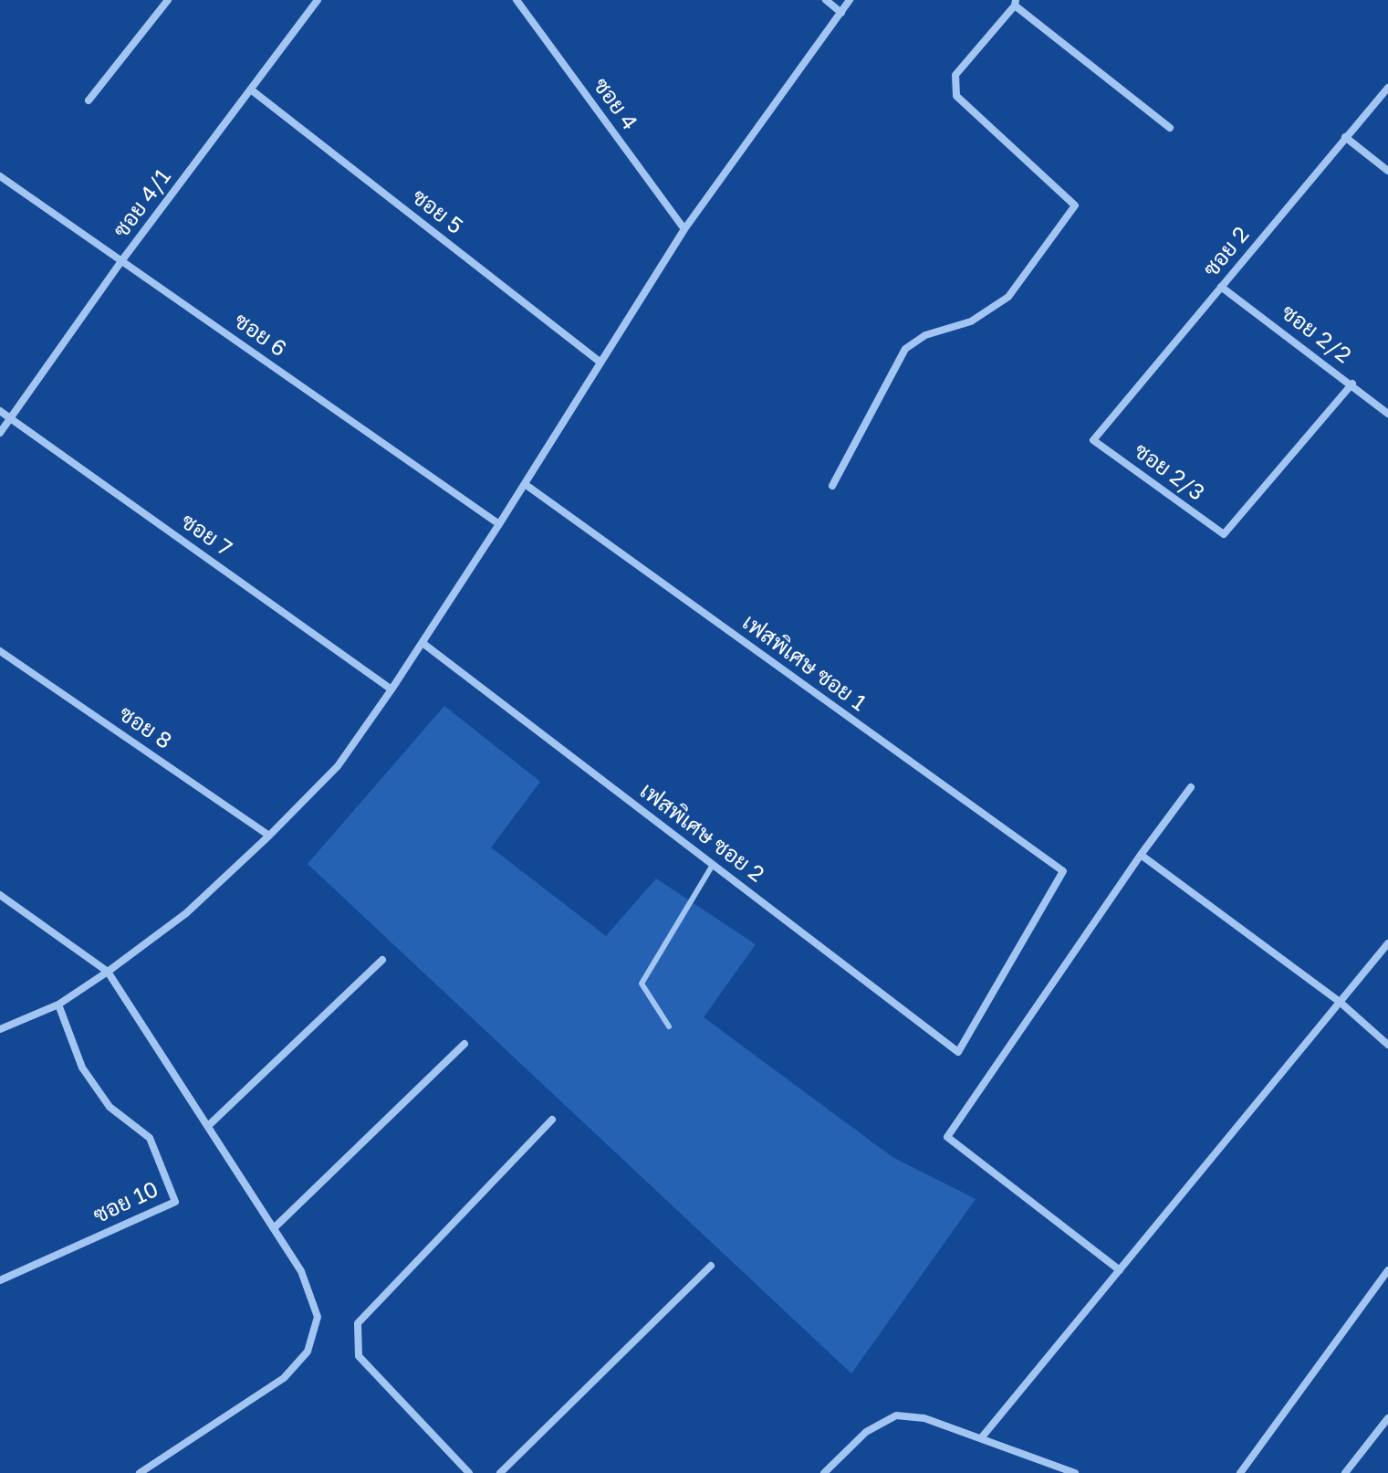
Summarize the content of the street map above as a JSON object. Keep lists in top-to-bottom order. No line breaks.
{"streets":{"street":["ซอย 4","ซอย 4/1","ซอย 5","ซอย 2","ซอย 2/2","ซอย 6","ซอย 2/3","ซอย 7","เฟสพิเศษ ซอย 1","ซอย 8","เฟสพิเศษ ซอย 2","ซอย 10"]},"crossings":[["ซอย 4/1","ซอย 5"],["ซอย 4/1","ซอย 6"],["ซอย 4/1","ซอย 7"],["ซอย 2","ซอย 2/2"],["ซอย 2","ซอย 2/3"],["ซอย 2/2","ซอย 2/3"],["เฟสพิเศษ ซอย 1","เฟสพิเศษ ซอย 2"]]}
